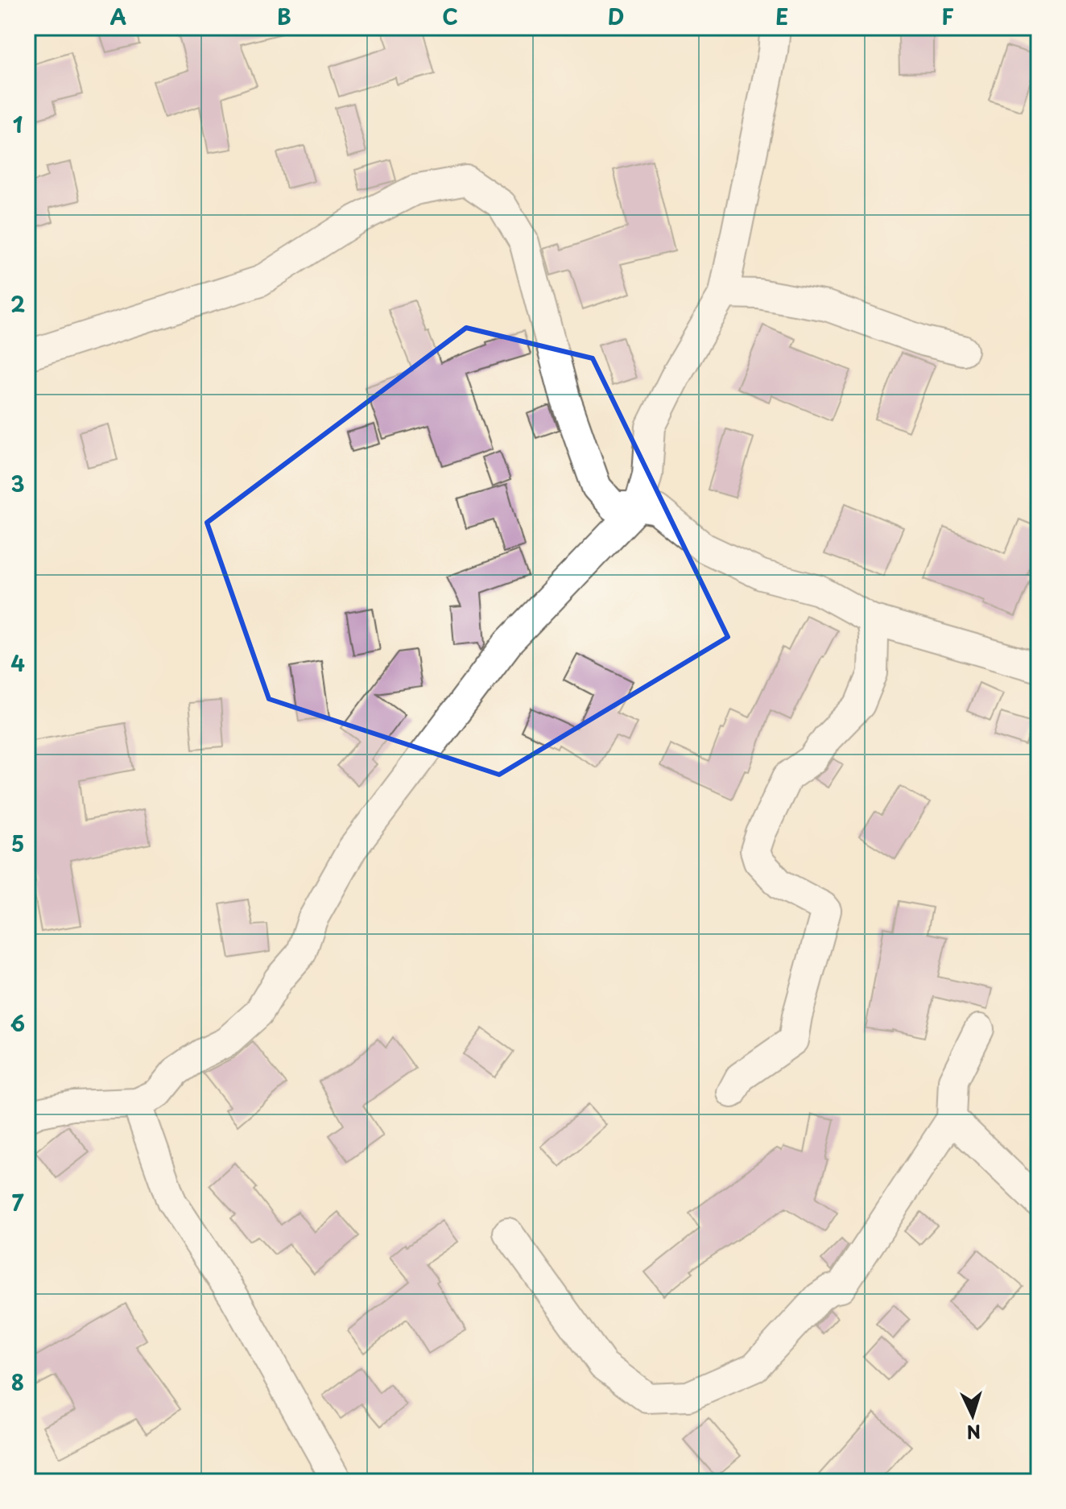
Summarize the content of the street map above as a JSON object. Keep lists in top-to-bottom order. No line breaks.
{"north":"bottom","grid":{"columns":["A","B","C","D","E","F"],"rows":["1","2","3","4","5","6","7","8"]}}
